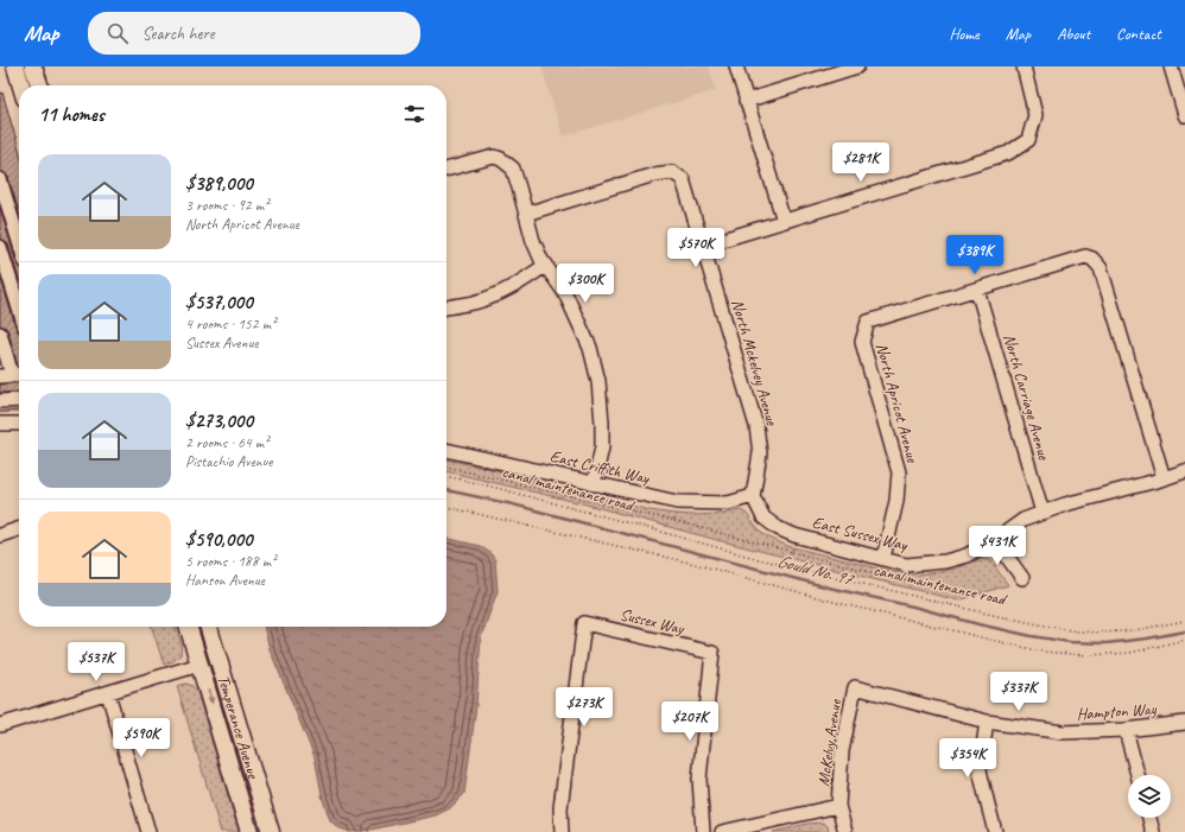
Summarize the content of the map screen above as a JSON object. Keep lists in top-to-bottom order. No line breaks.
{"streets":{"main road":["Temperance Avenue"],"street":["North Mckelvey Avenue","North Carriage Avenue","North Apricot Avenue","East Criffith Way","East Sussex Way","Sussex Way","Hampton Way","McKelvy Avenue"],"path":["canal maintenance road"]},"crossings":[["North Mckelvey Avenue","East Criffith Way"],["North Mckelvey Avenue","East Sussex Way"],["North Carriage Avenue","North Apricot Avenue"],["North Carriage Avenue","East Sussex Way"],["North Apricot Avenue","East Sussex Way"],["East Criffith Way","East Sussex Way"],["Hampton Way","McKelvy Avenue"]],"water":["Gould No. 97"],"page":{"header":"Map","search":"Search here","nav":["Home","Map","About","Contact"],"heading":"11 homes","price":["$281K","$570K","$389K","$300K","$431K","$537K","$337K","$273K","$207K","$590K","$354K"],"list":[{"name":"$389,000","note":"3 rooms · 92 m² · North Apricot Avenue"},{"name":"$537,000","note":"4 rooms · 152 m² · Sussex Avenue"},{"name":"$273,000","note":"2 rooms · 64 m² · Pistachio Avenue"},{"name":"$590,000","note":"5 rooms · 188 m² · Hanson Avenue"}]}}
